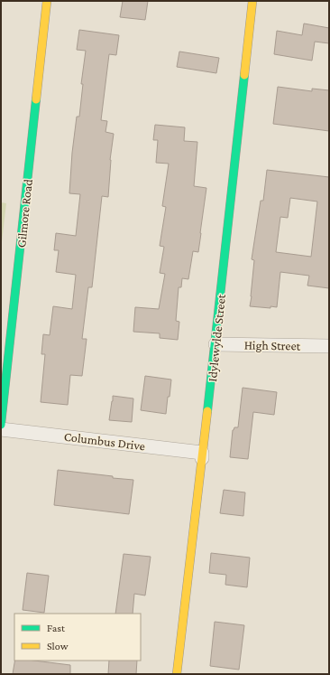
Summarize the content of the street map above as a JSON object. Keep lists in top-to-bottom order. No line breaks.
{"streets":{"street":["Gilmore Road","Idylewylde Street","High Street","Columbus Drive"]},"crossings":[["Idylewylde Street","High Street"],["Idylewylde Street","Columbus Drive"]],"legend":["Fast","Slow"]}
